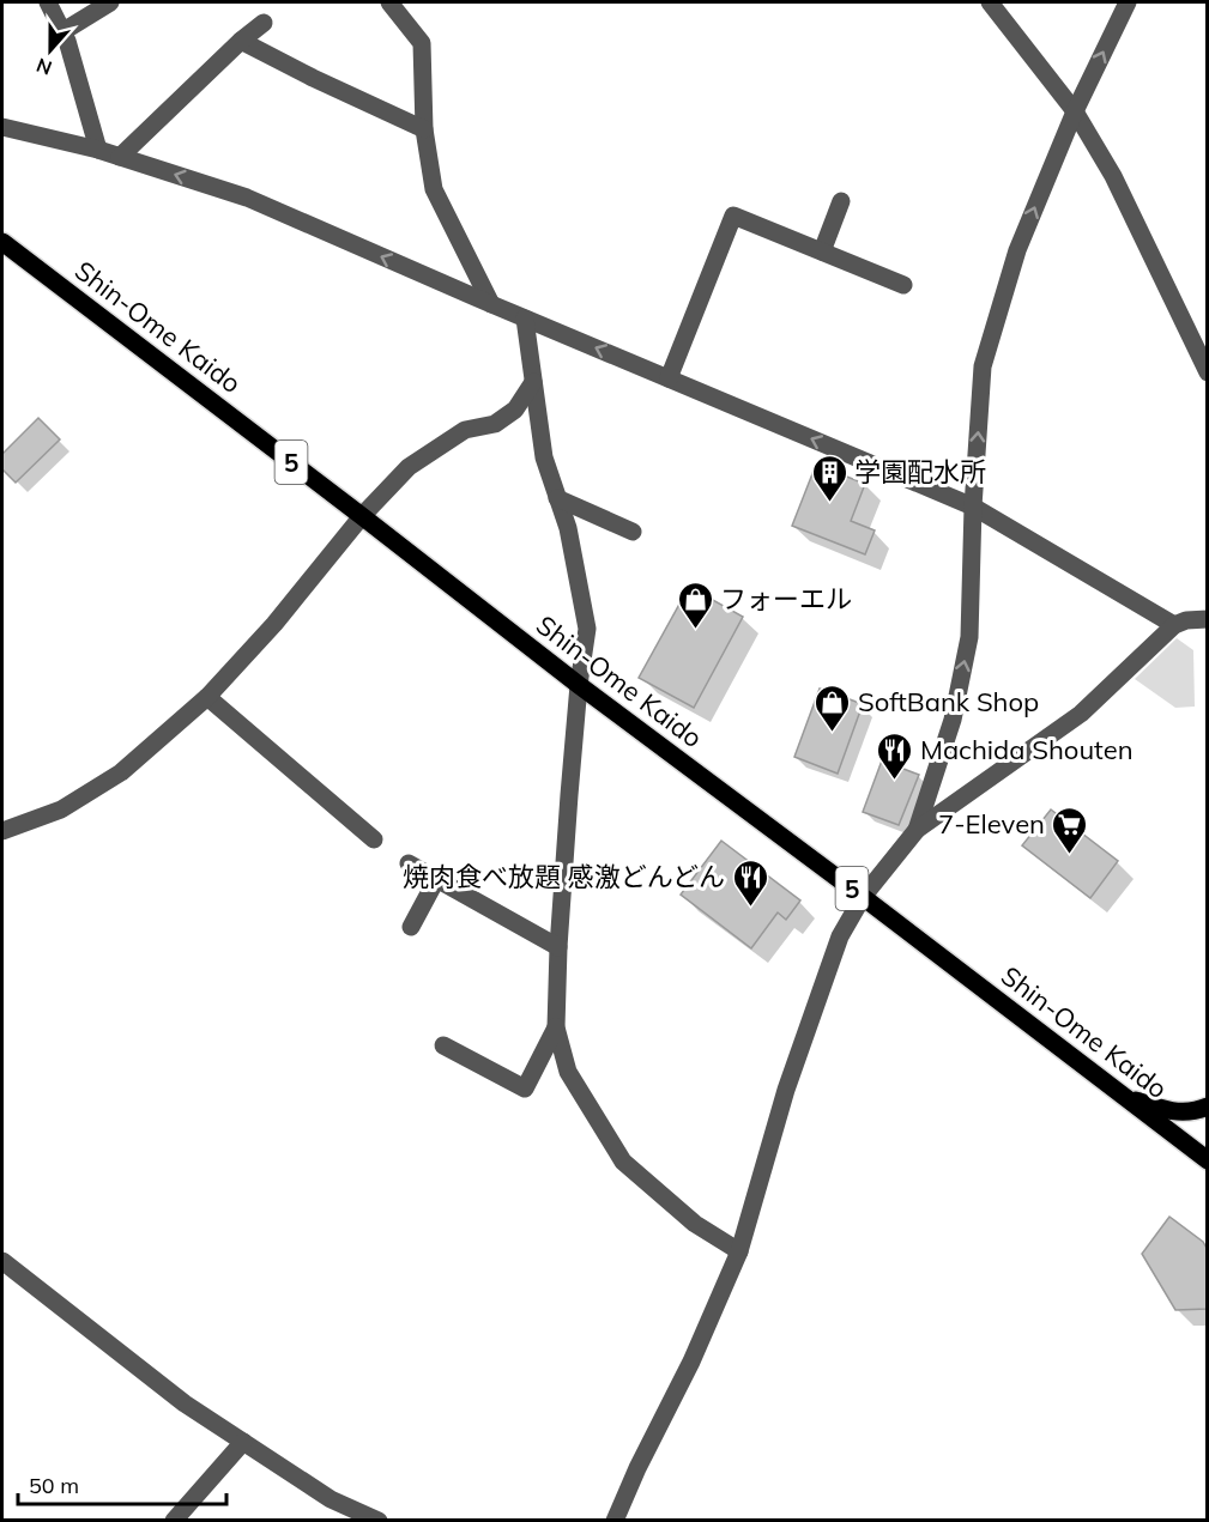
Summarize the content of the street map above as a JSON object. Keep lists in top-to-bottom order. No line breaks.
{"streets":{"main road":["Shin-Ome Kaido","5"]},"places":{"building":["学園配水所"],"shop":["フォーエル","SoftBank Shop"],"restaurant":["Machida Shouten","焼肉食べ放題 感激どんどん"],"supermarket":["7-Eleven"]},"scale_bar":"50 m","north":"bottom"}
